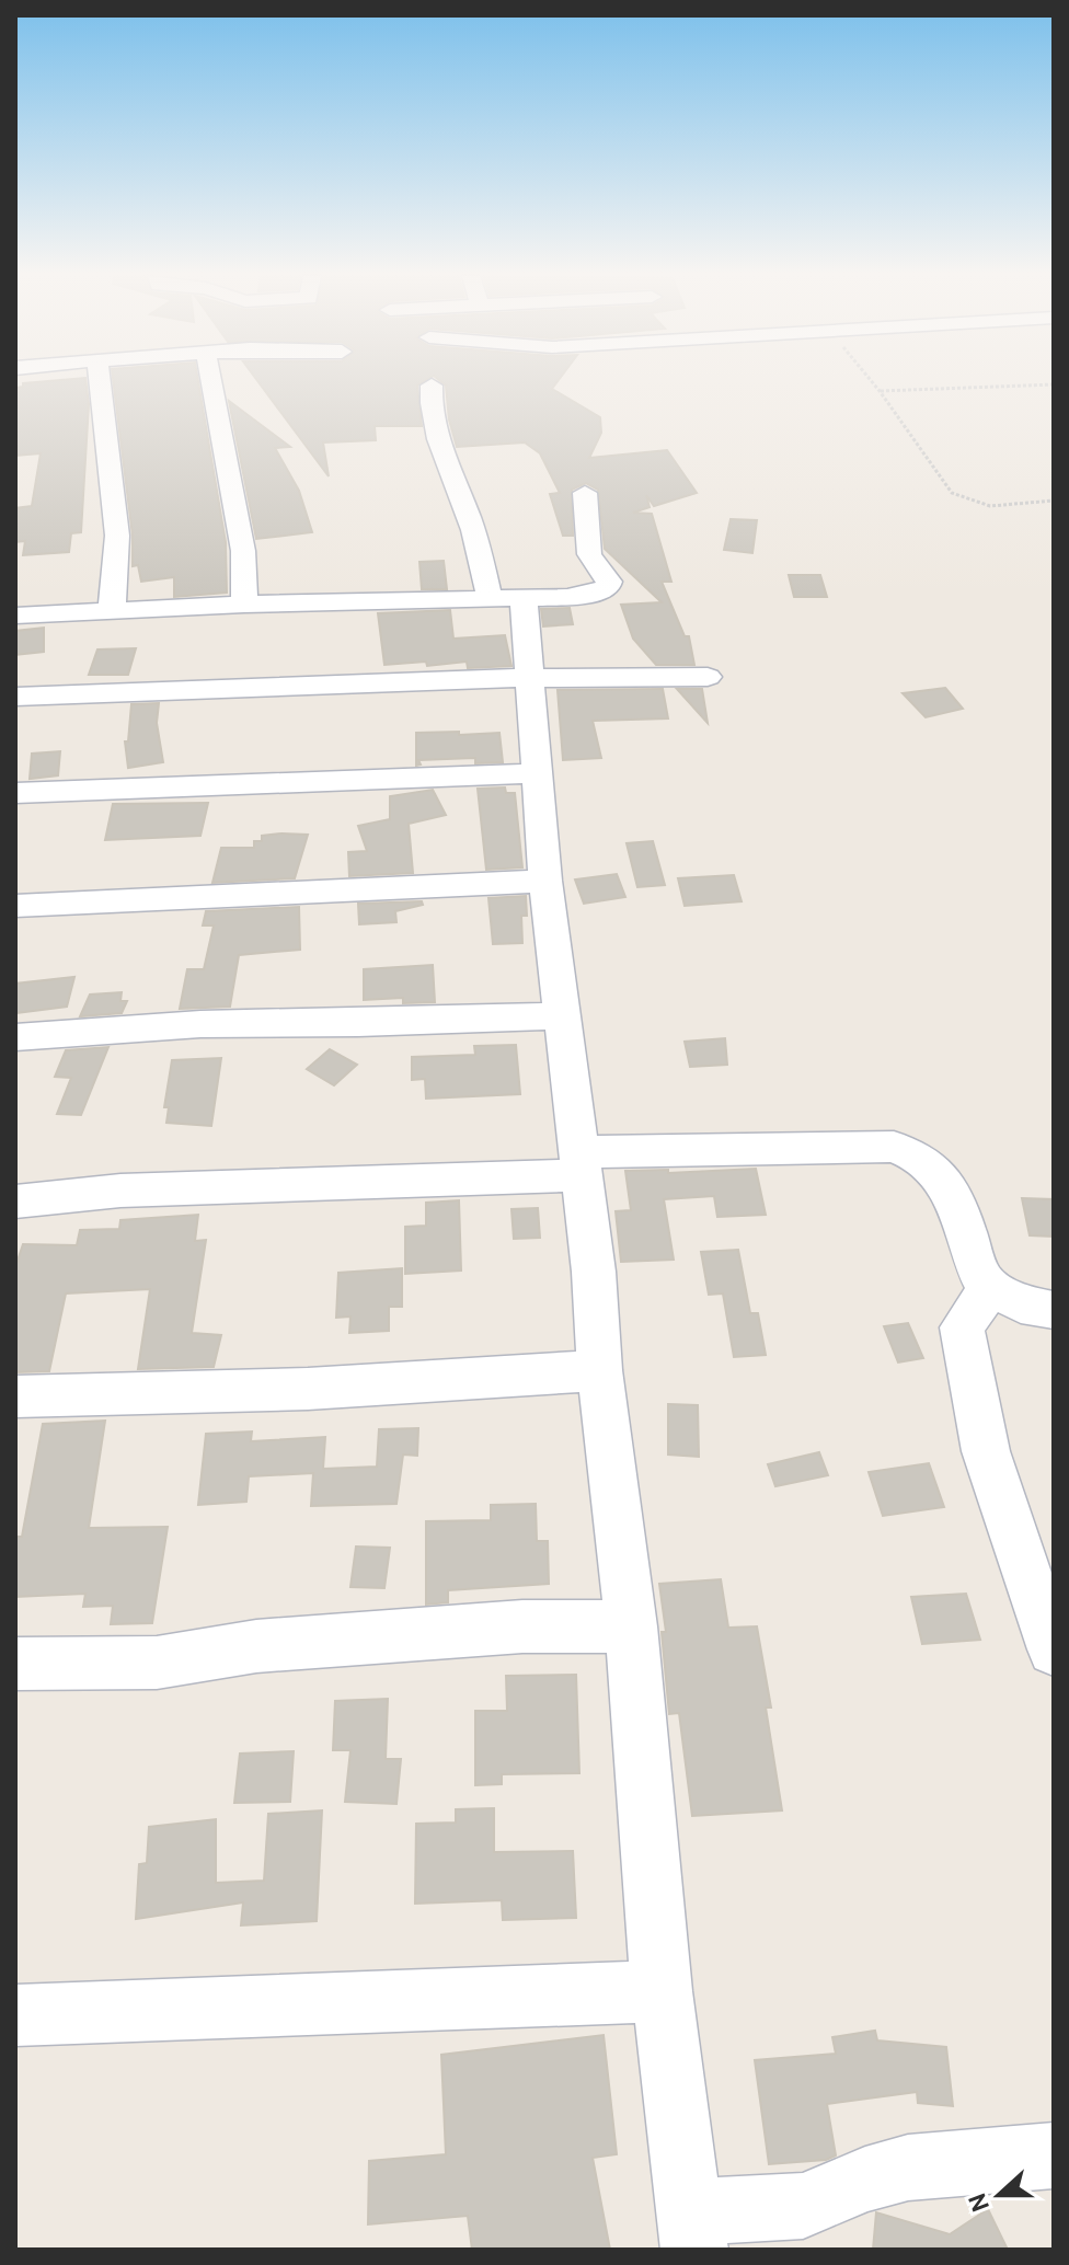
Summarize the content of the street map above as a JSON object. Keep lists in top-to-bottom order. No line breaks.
{"north":"left"}
